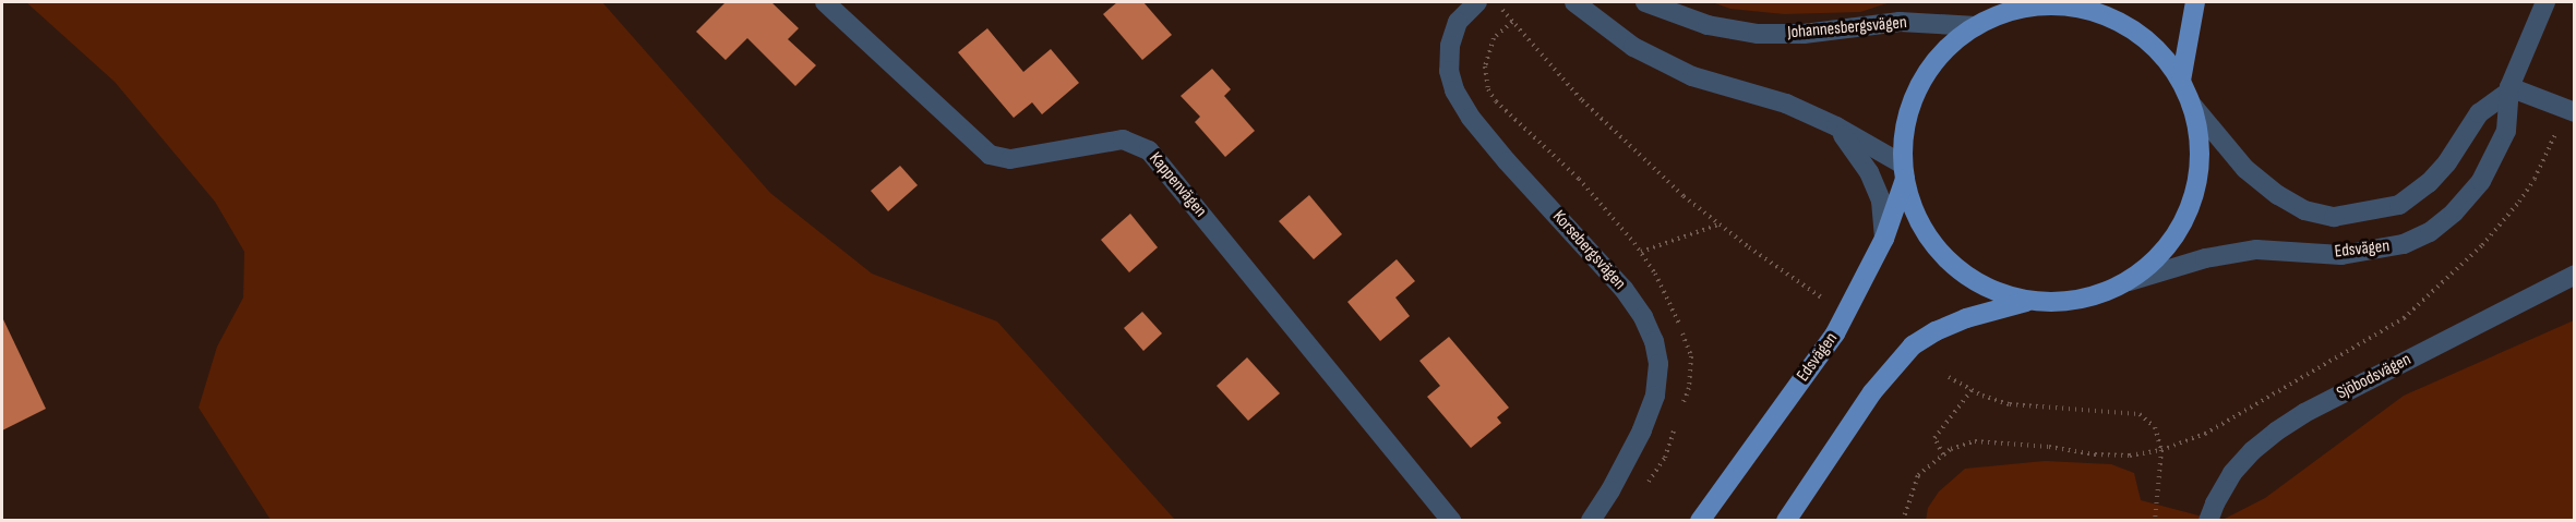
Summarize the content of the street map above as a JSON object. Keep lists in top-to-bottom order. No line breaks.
{"streets":{"main road":["Edsvägen"],"street":["Johannesbergsvägen","Kappenvägen","Korsebergsvägen","Sjöbodsvägen"]}}
